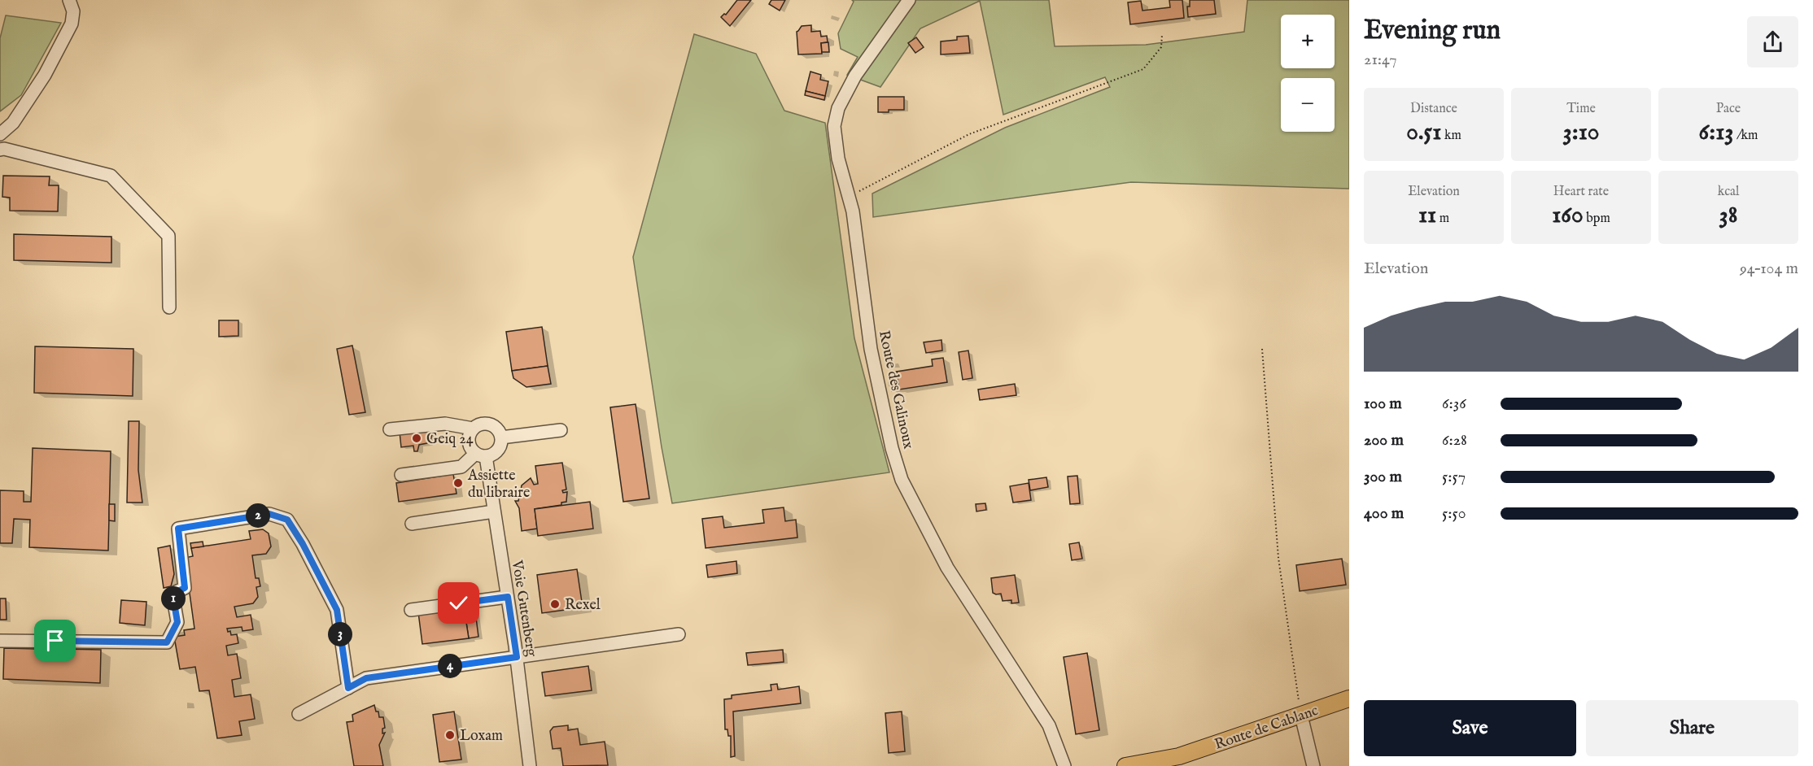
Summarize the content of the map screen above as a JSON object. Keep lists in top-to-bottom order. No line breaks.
{"streets":{"main road":["Route de Cablanc"],"street":["Route des Galinoux","Voie Gutenberg"]},"places":["Geiq 24","Assiette du libraire","Rexel","Loxam"],"page":{"heading":["Evening run","21:47"],"map_buttons":["+","−"],"stats":[["Distance","0.51 km"],["Time","3:10"],["Pace","6:13 /km"],["Elevation","11 m"],["Heart rate","160 bpm"],["kcal","38"]],"chart":["Elevation","94–104 m"],"list":[{"name":"100 m","note":"6:36"},{"name":"200 m","note":"6:28"},{"name":"300 m","note":"5:57"},{"name":"400 m","note":"5:50"}],"pins":["2","1","3","4"],"buttons":["Save","Share"]}}
